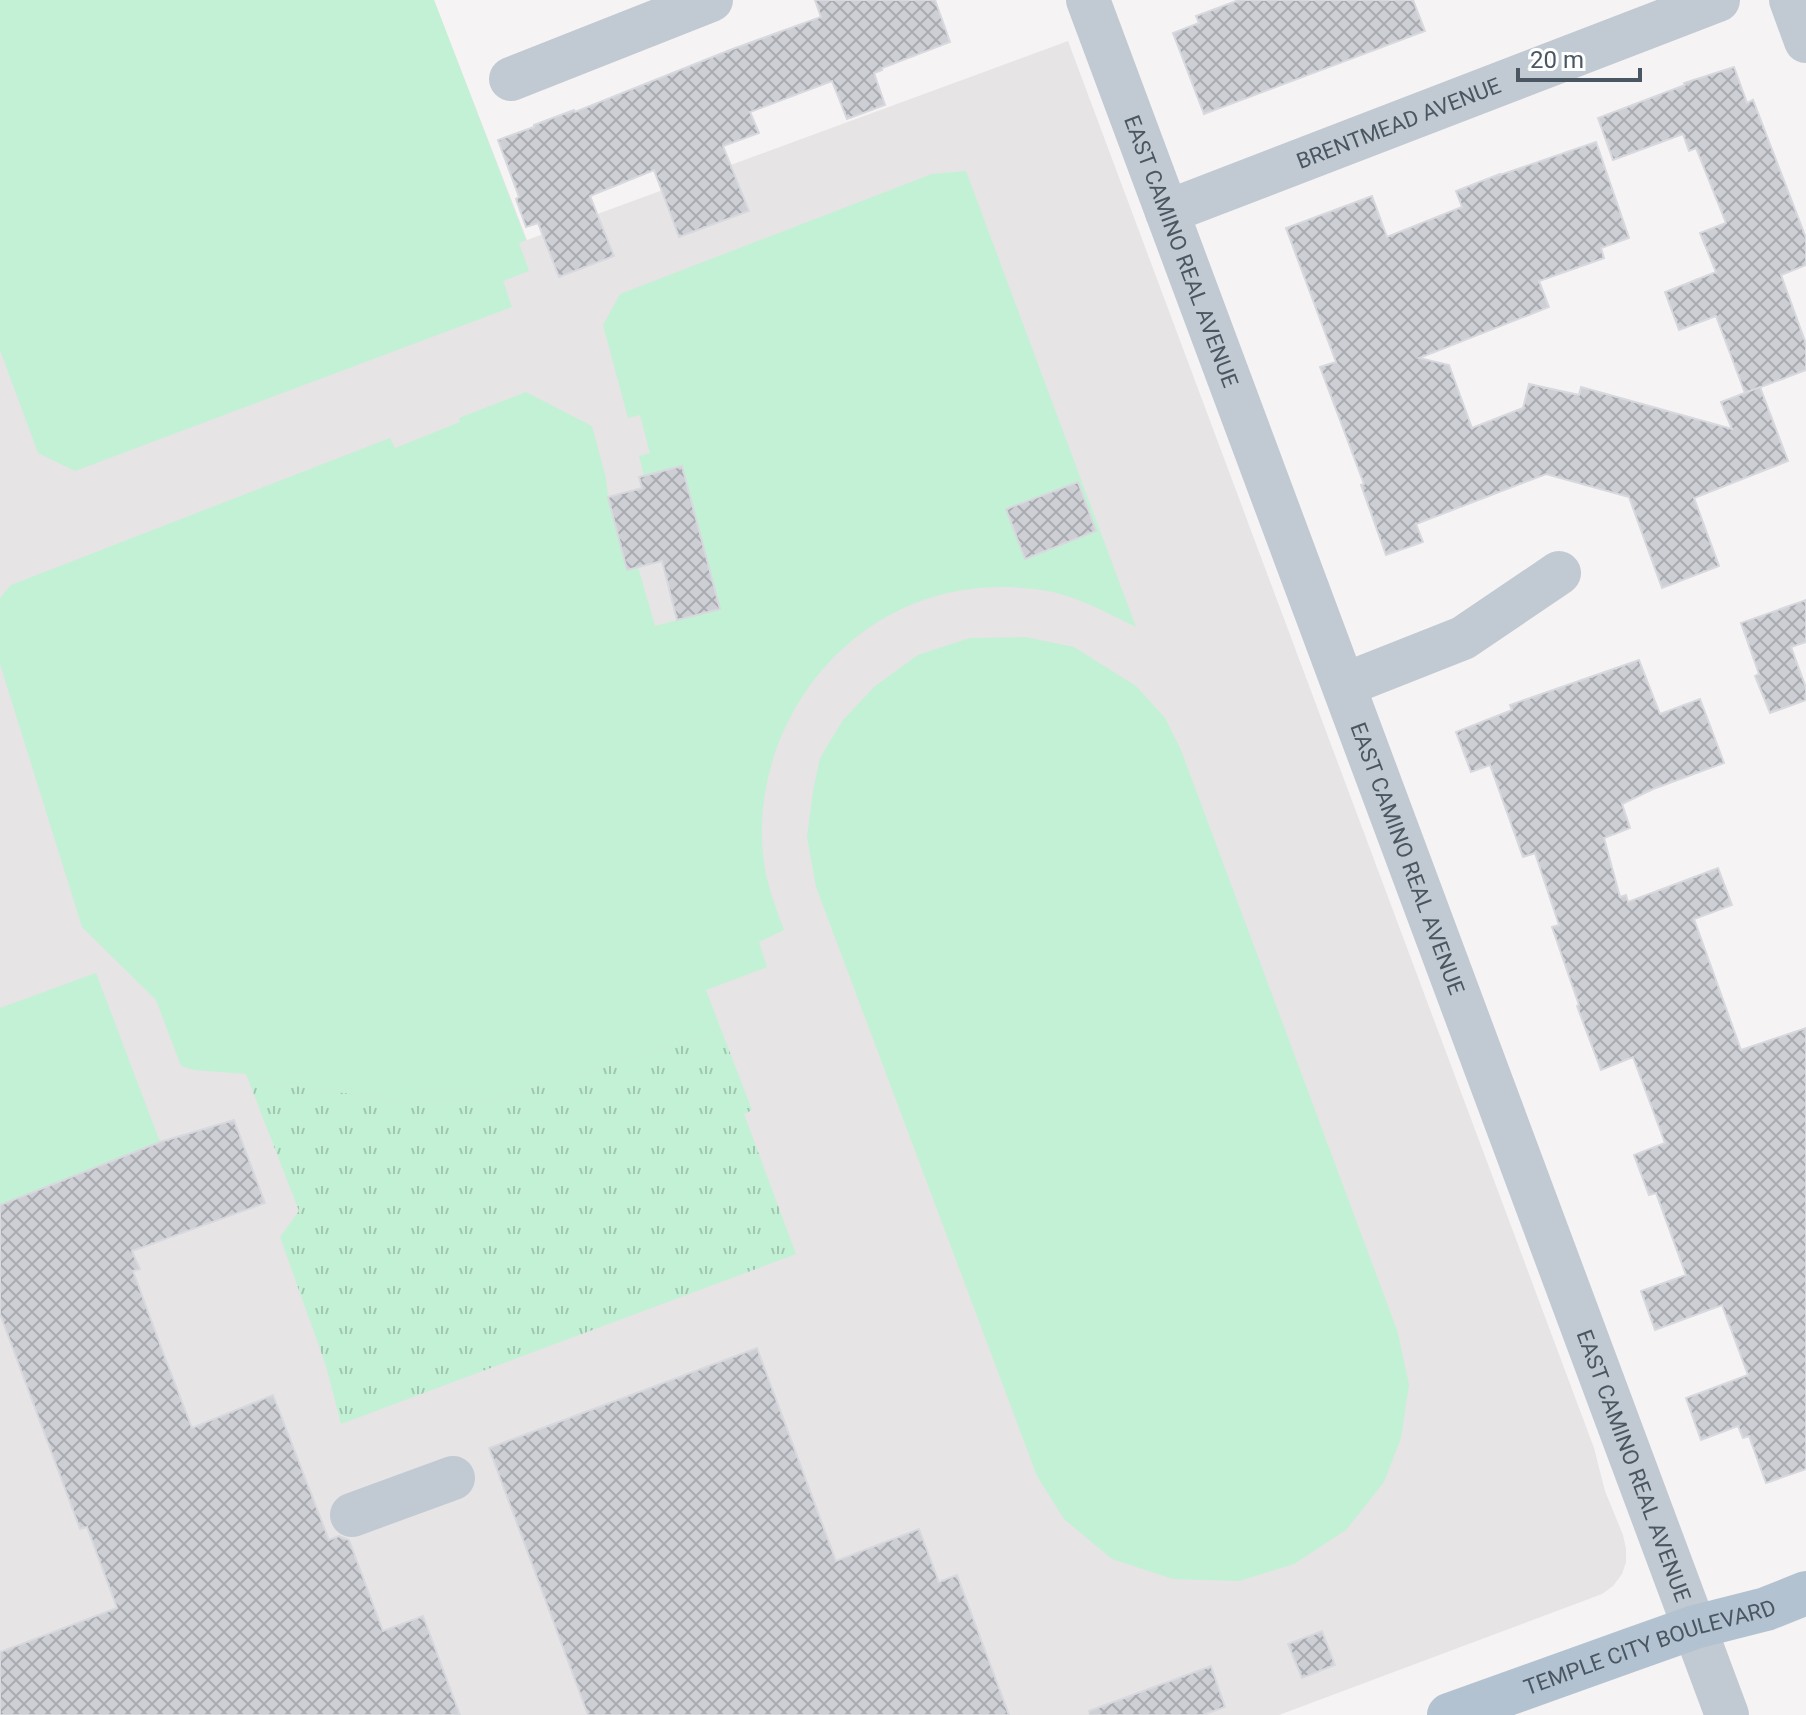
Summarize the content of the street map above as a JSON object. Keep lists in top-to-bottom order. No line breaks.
{"streets":{"main road":["TEMPLE CITY BOULEVARD"],"street":["BRENTMEAD AVENUE","EAST CAMINO REAL AVENUE"]},"crossings":[["BRENTMEAD AVENUE","EAST CAMINO REAL AVENUE"],["EAST CAMINO REAL AVENUE","TEMPLE CITY BOULEVARD"]],"scale_bar":"20 m"}
